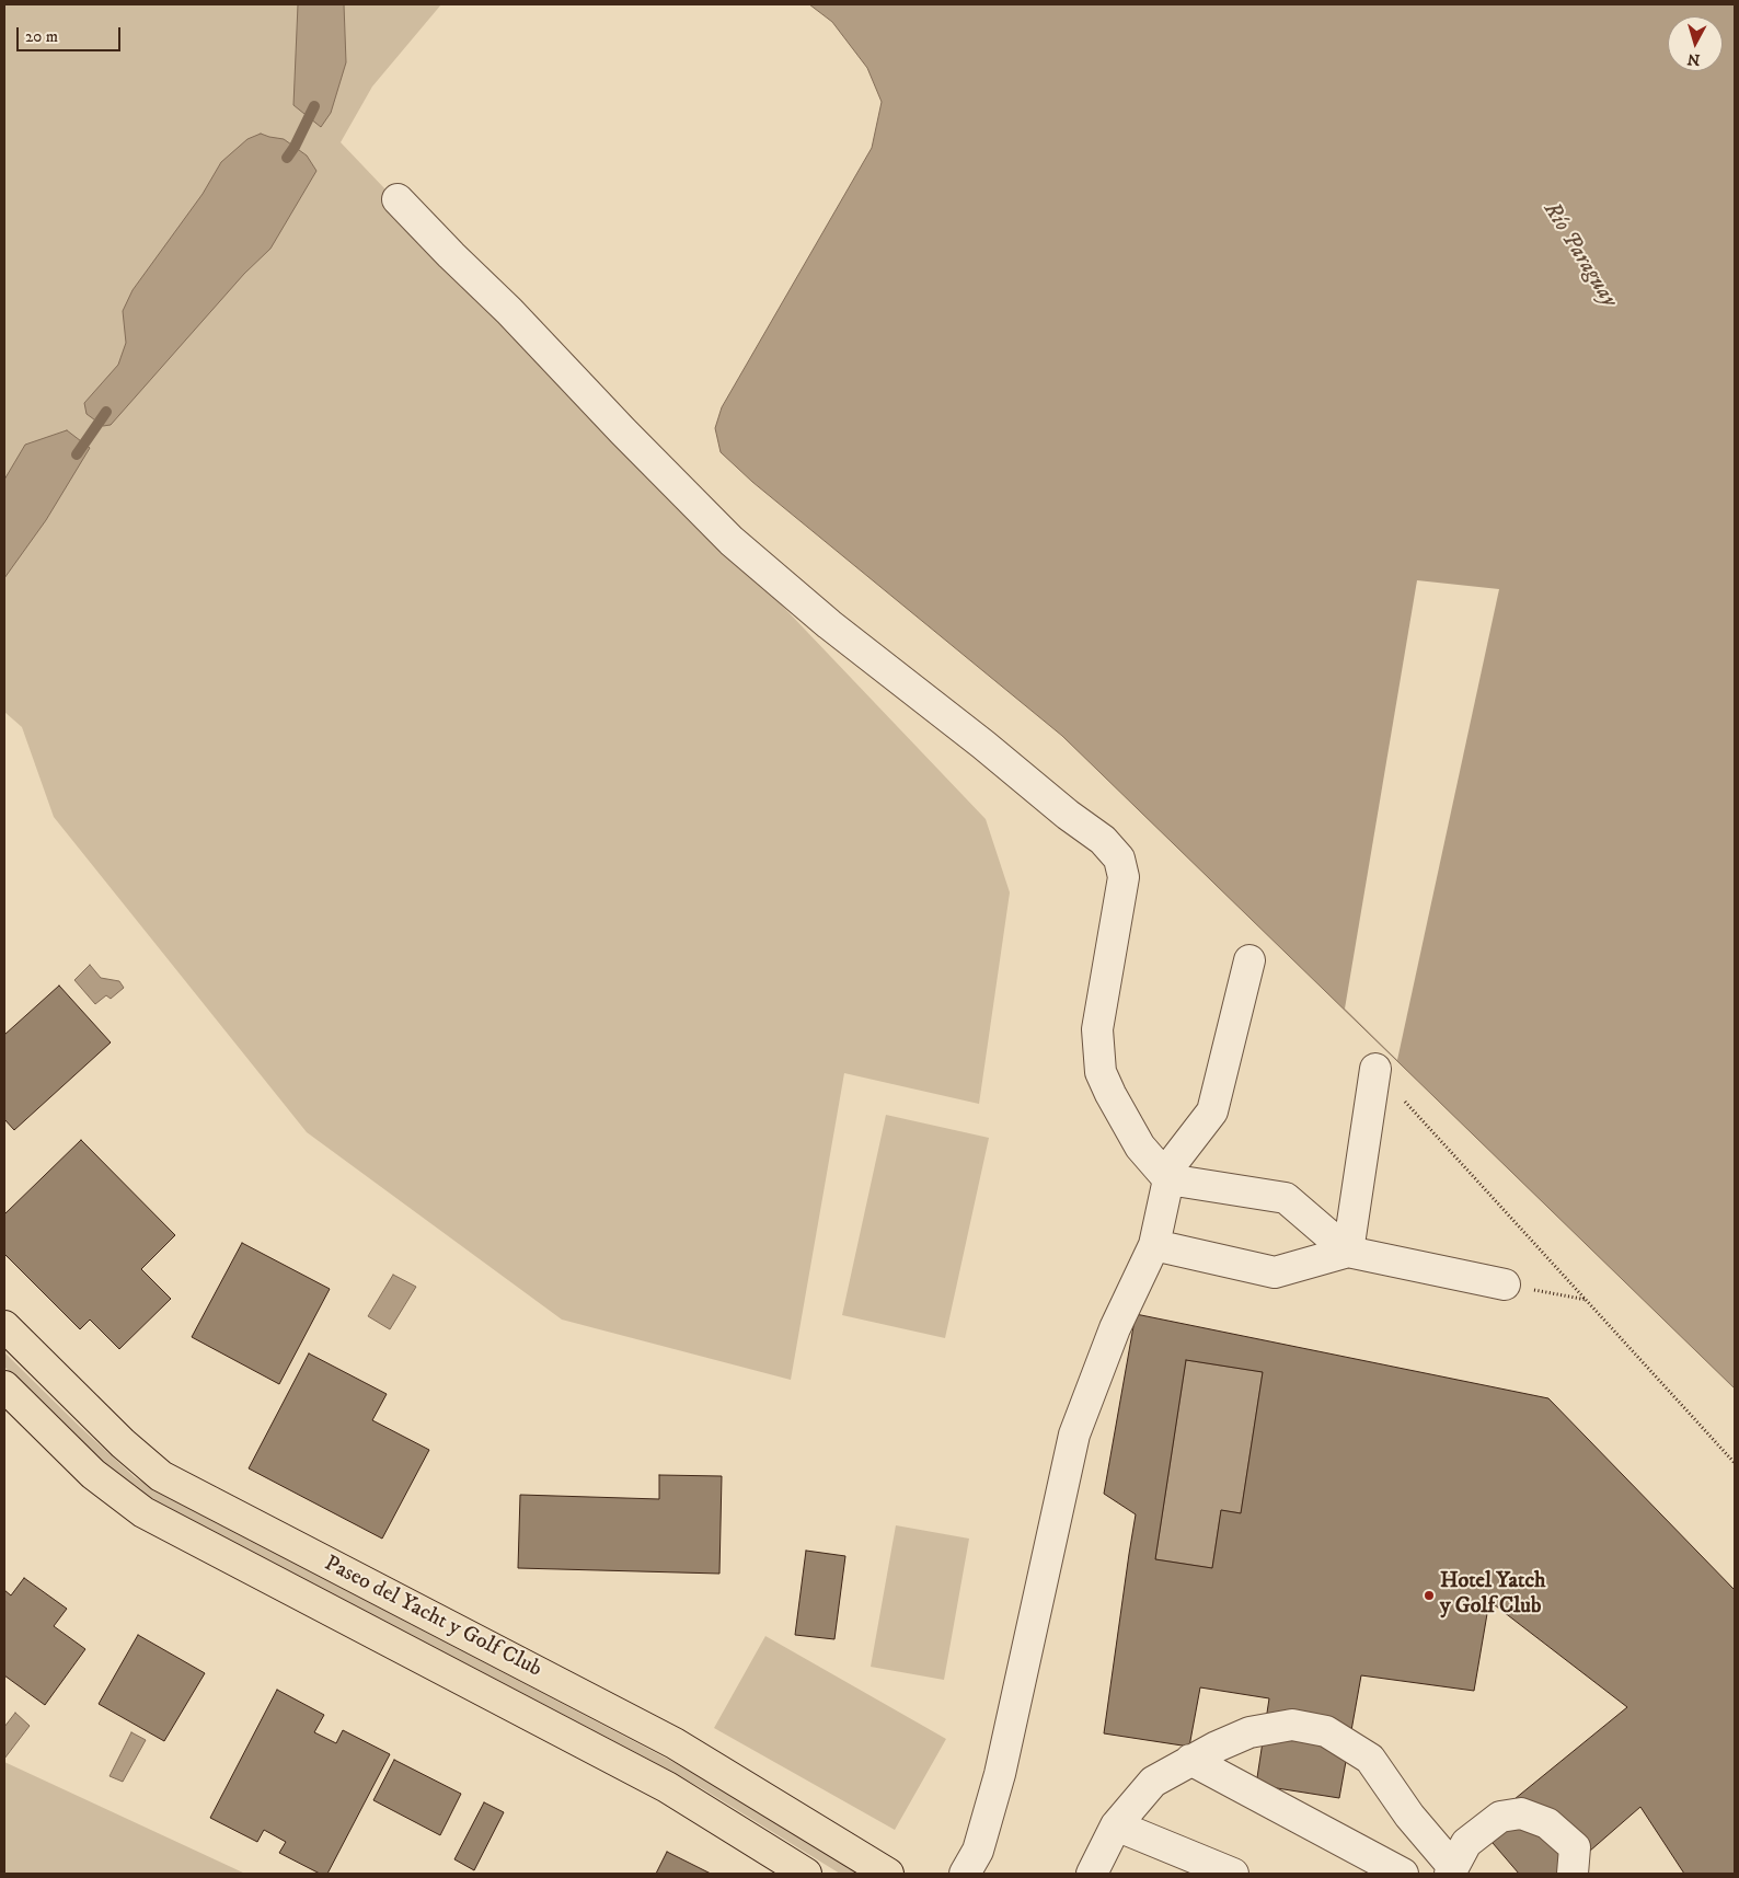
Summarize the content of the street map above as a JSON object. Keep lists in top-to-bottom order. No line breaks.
{"streets":{"main road":["Paseo del Yacht y Golf Club"]},"water":["Río Paraguay"],"places":["Hotel Yatch y Golf Club"],"scale_bar":"20 m","north":"bottom"}
